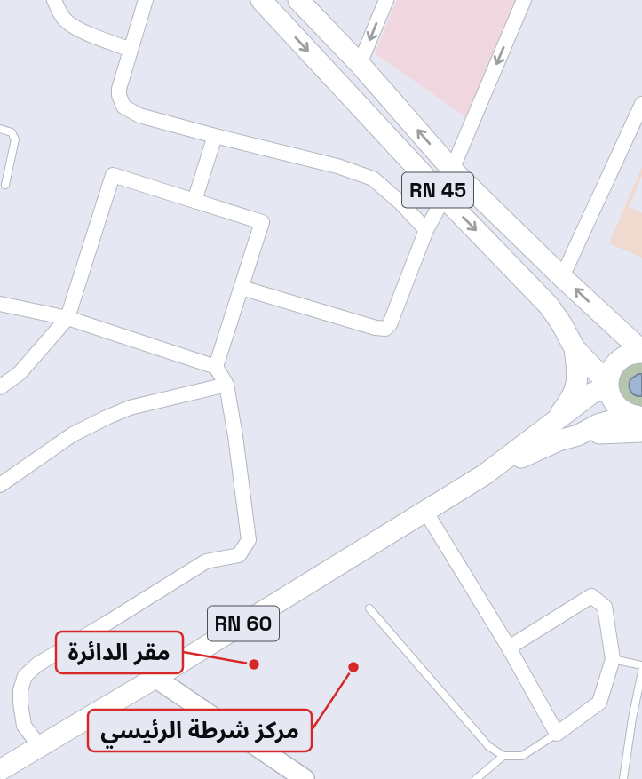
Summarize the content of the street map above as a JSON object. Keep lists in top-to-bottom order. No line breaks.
{"streets":{"main road":["RN 45","RN 60"]},"crossings":[["RN 45","RN 60"]],"places":["مقر الدائرة","مركز شرطة الرئيسي"]}
